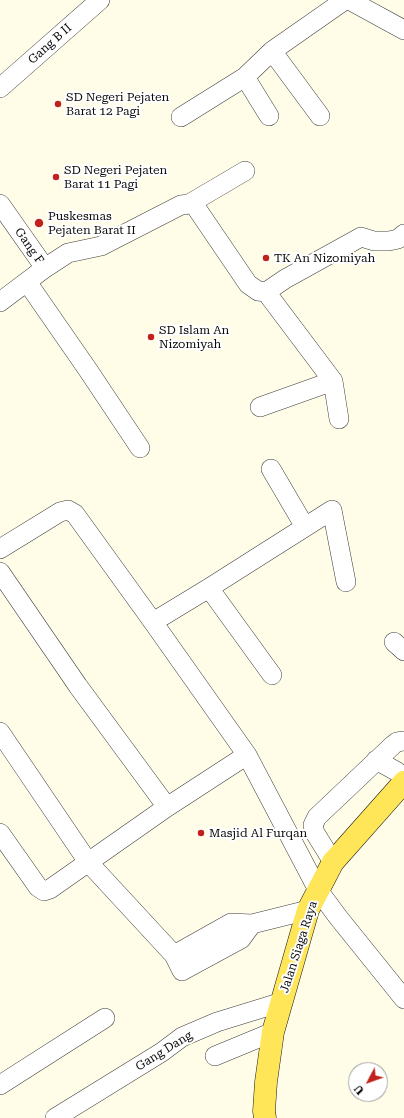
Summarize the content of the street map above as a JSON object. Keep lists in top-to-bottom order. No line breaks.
{"streets":{"main road":["Jalan Siaga Raya"],"street":["Gang B II","Gang F","Gang Dang"]},"crossings":[["Jalan Siaga Raya","Gang Dang"]],"places":["SD Negeri Pejaten Barat 12 Pagi","SD Negeri Pejaten Barat 11 Pagi","Puskesmas Pejaten Barat II","TK An Nizomiyah","SD Islam An Nizomiyah","Masjid Al Furqan"],"north":"bottom left"}
